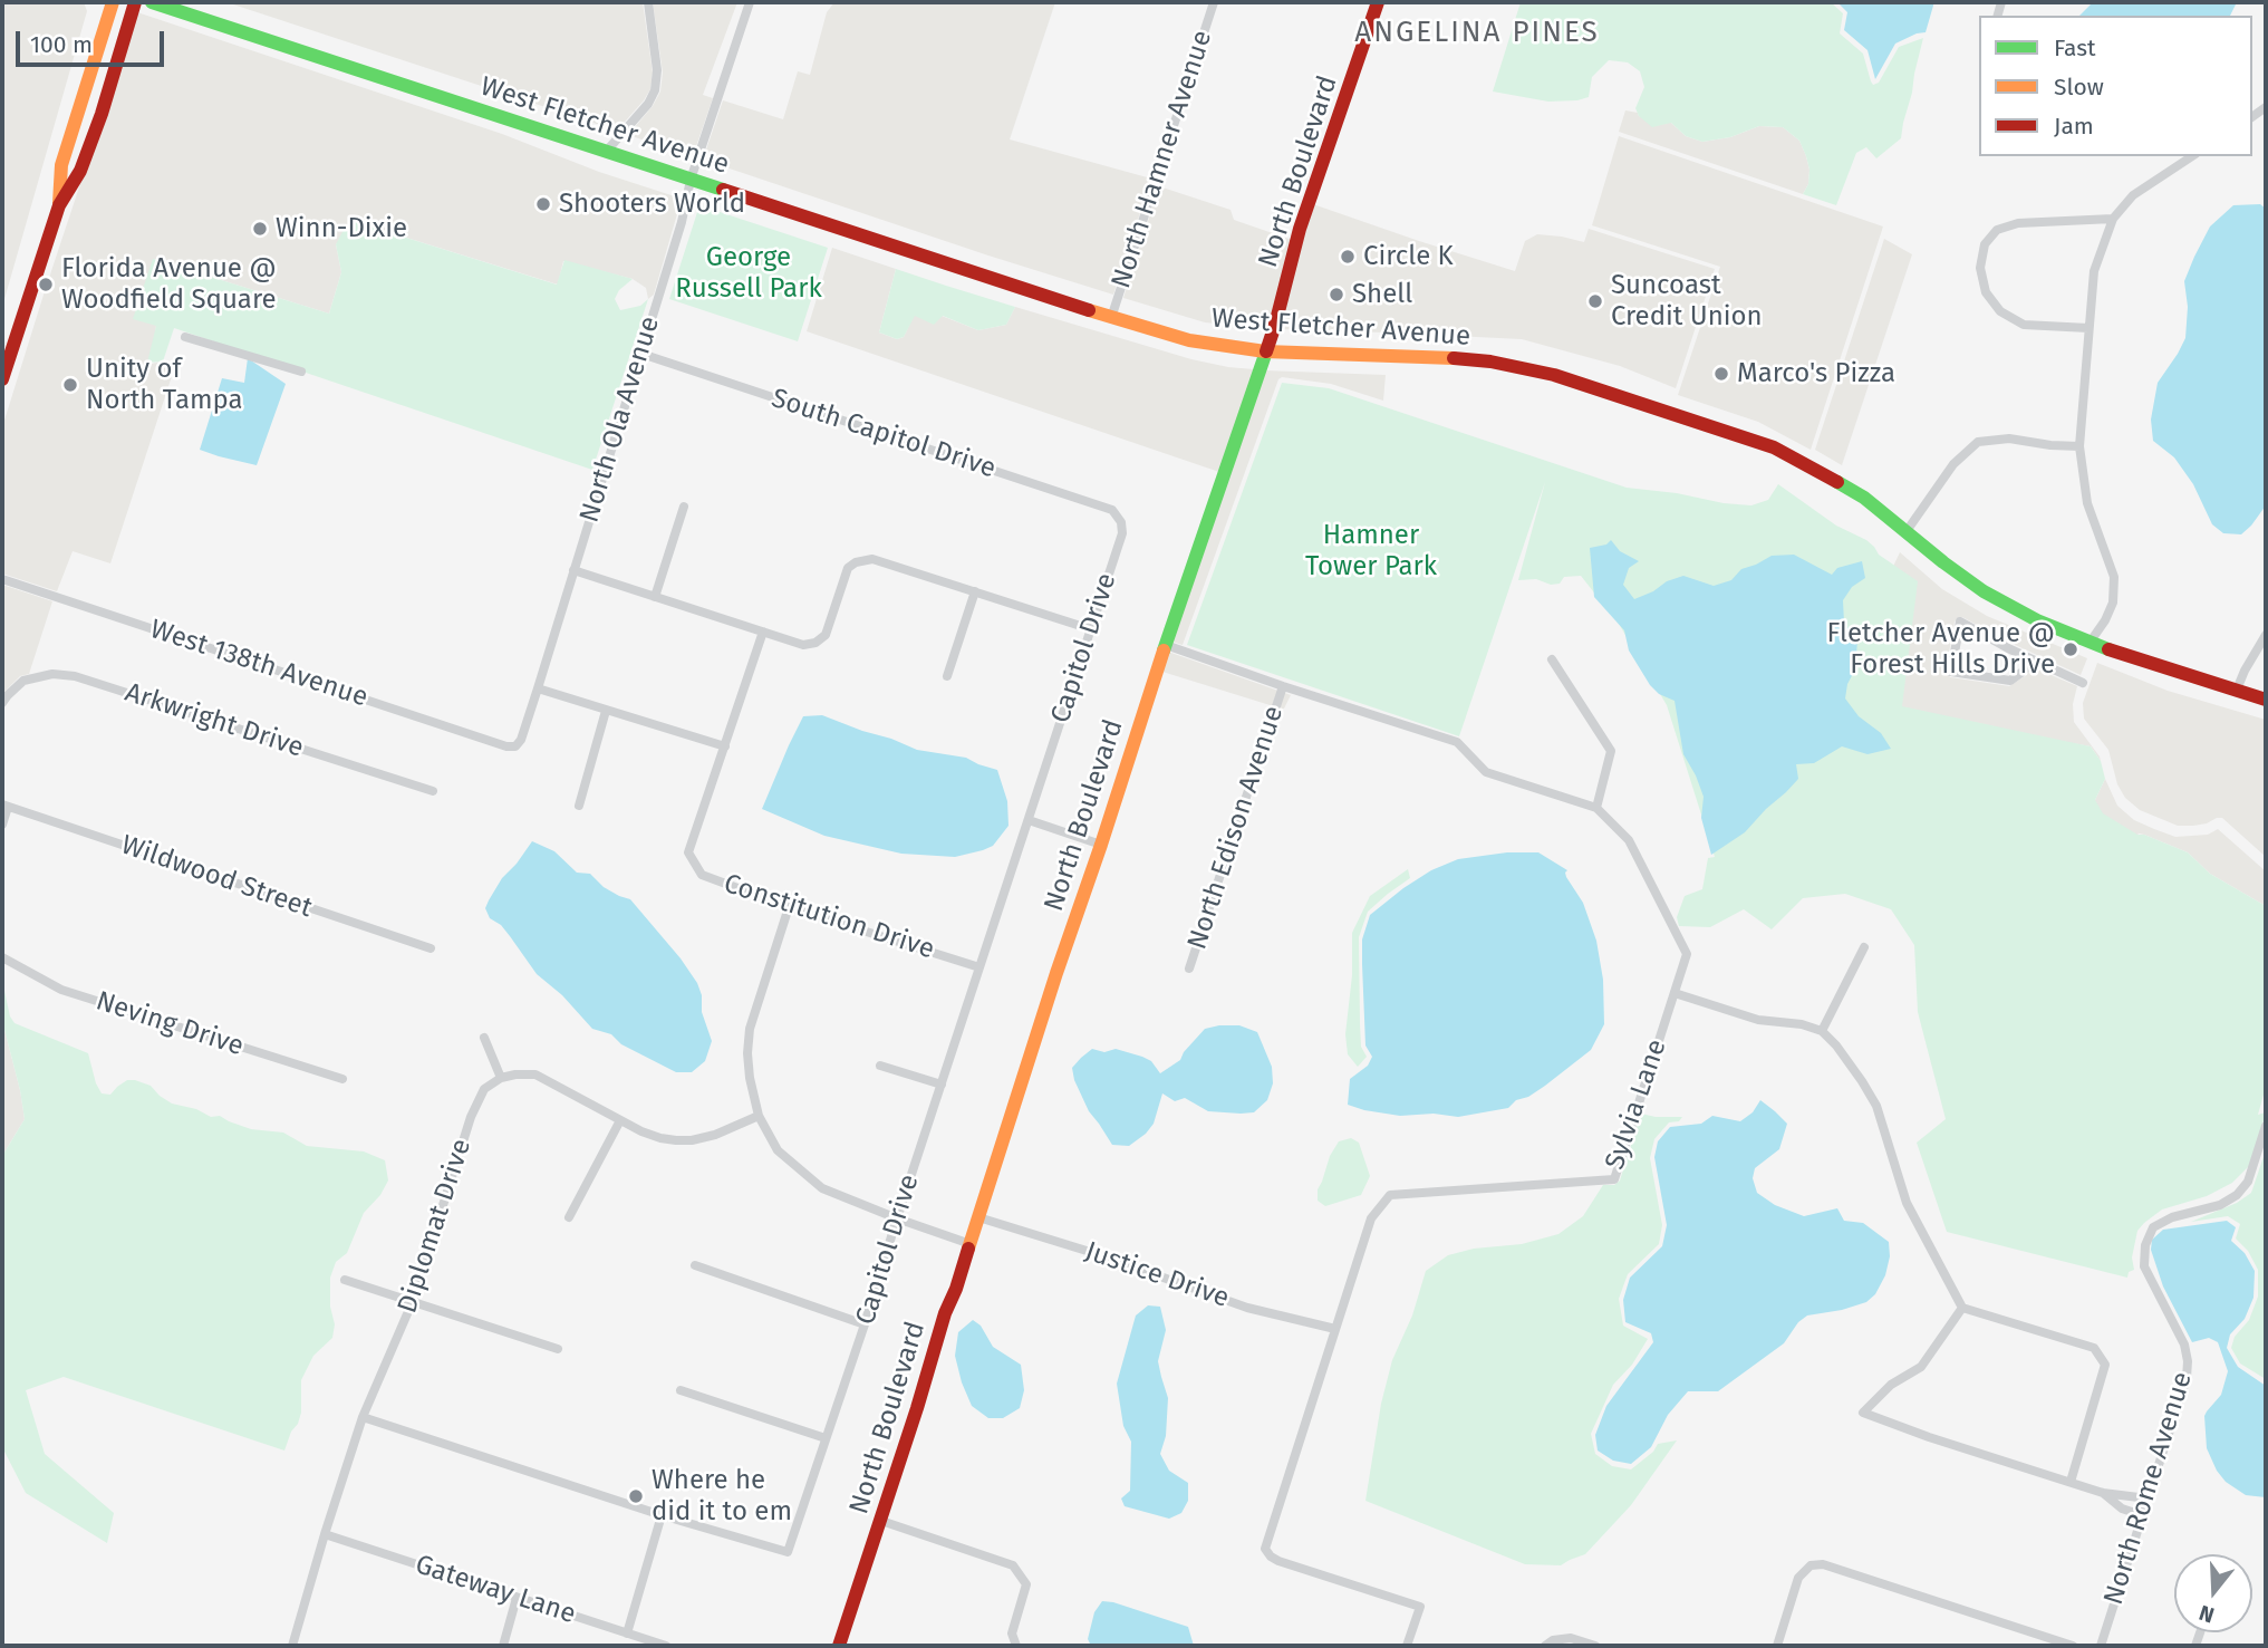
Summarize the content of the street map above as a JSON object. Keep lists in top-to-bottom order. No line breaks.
{"streets":{"main road":["West Fletcher Avenue","North Boulevard"],"street":["North Hamner Avenue","North Ola Avenue","South Capitol Drive","Capitol Drive","West 138th Avenue","Arkwright Drive","North Edison Avenue","Wildwood Street","Constitution Drive","Neving Drive","Sylvia Lane","Diplomat Drive","Justice Drive","North Rome Avenue","Gateway Lane"]},"crossings":[["West Fletcher Avenue","North Hamner Avenue"],["West Fletcher Avenue","North Boulevard"],["West Fletcher Avenue","North Ola Avenue"],["North Boulevard","Sylvia Lane"],["North Boulevard","Justice Drive"],["North Ola Avenue","South Capitol Drive"],["North Ola Avenue","West 138th Avenue"],["South Capitol Drive","Capitol Drive"],["Capitol Drive","Constitution Drive"],["Capitol Drive","Diplomat Drive"],["North Edison Avenue","Sylvia Lane"],["Sylvia Lane","Justice Drive"],["Diplomat Drive","Gateway Lane"]],"districts":["ANGELINA PINES"],"parks":["George Russell Park","Hamner Tower Park"],"places":["Shooters World","Winn-Dixie","Circle K","Florida Avenue @ Woodfield Square","Shell","Suncoast Credit Union","Marco's Pizza","Unity of North Tampa","Fletcher Avenue @ Forest Hills Drive","Where he did it to em"],"legend":["Fast","Slow","Jam"],"scale_bar":"100 m","north":"bottom"}
